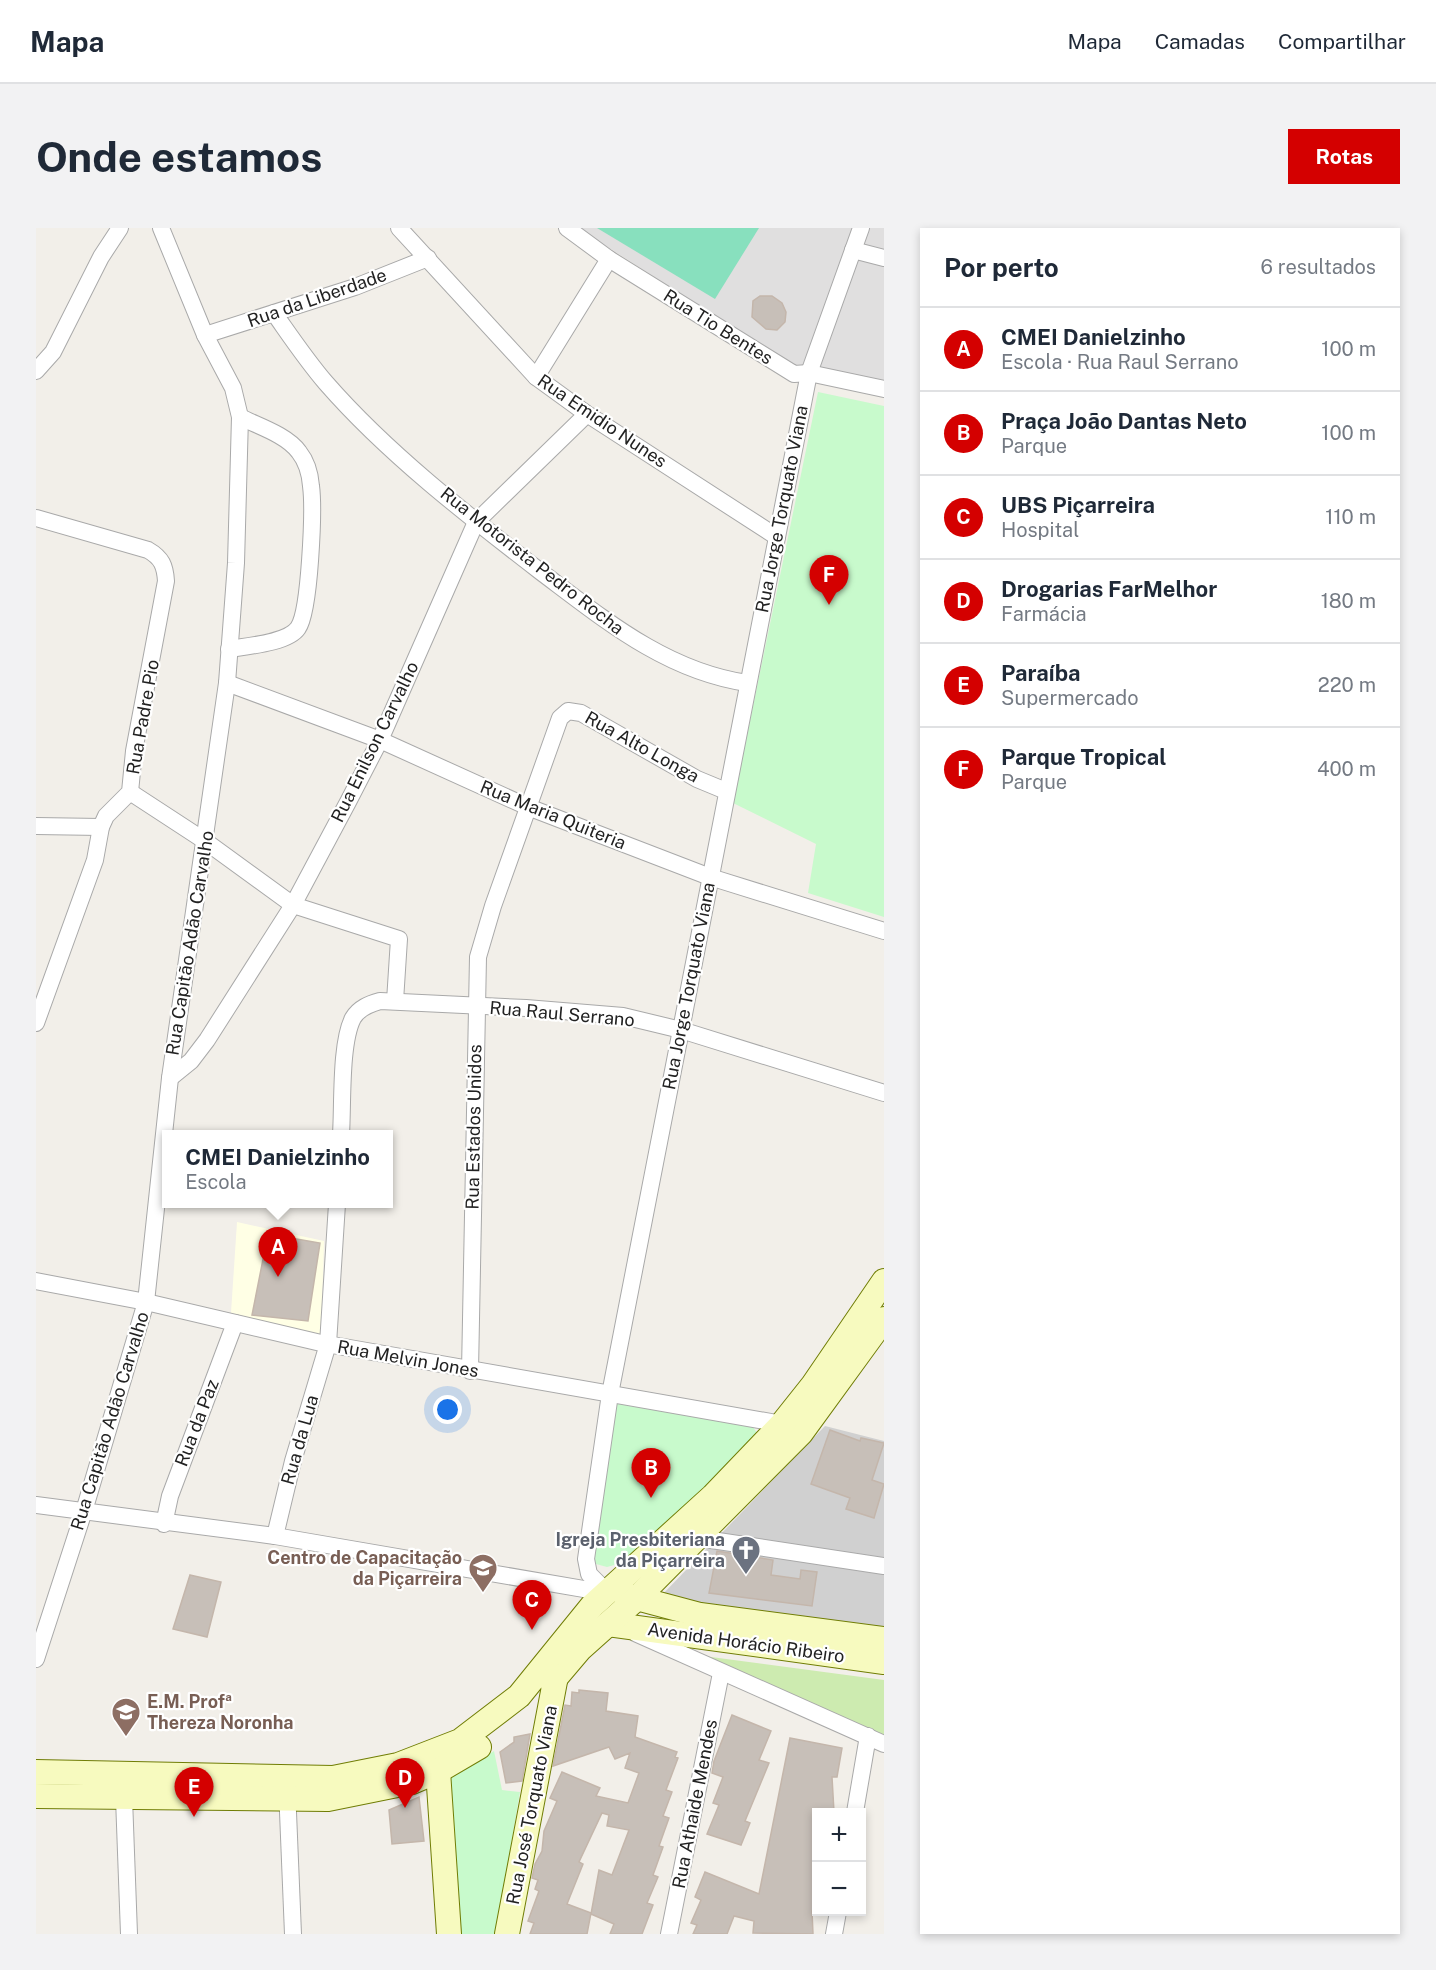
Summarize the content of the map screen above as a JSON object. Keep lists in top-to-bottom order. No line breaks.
{"streets":{"main road":["Avenida Horácio Ribeiro","Rua José Torquato Viana"],"street":["Rua da Liberdade","Rua Tio Bentes","Rua Emidio Nunes","Rua Jorge Torquato Viana","Rua Motorista Pedro Rocha","Rua Padre Pio","Rua Enilson Carvalho","Rua Alto Longa","Rua Maria Quiteria","Rua Capitão Adão Carvalho","Rua Raul Serrano","Rua Estados Unidos","Rua Melvin Jones","Rua da Paz","Rua da Lua","Rua Athaide Mendes"]},"crossings":[["Rua da Liberdade","Rua Emidio Nunes"],["Rua da Liberdade","Rua Motorista Pedro Rocha"],["Rua da Liberdade","Rua Capitão Adão Carvalho"],["Rua Tio Bentes","Rua Jorge Torquato Viana"],["Rua Emidio Nunes","Rua Jorge Torquato Viana"],["Rua Emidio Nunes","Rua Enilson Carvalho"],["Rua Jorge Torquato Viana","Rua Motorista Pedro Rocha"],["Rua Jorge Torquato Viana","Rua Alto Longa"],["Rua Jorge Torquato Viana","Rua Maria Quiteria"],["Rua Jorge Torquato Viana","Rua Raul Serrano"],["Rua Jorge Torquato Viana","Rua Melvin Jones"],["Rua Jorge Torquato Viana","Avenida Horácio Ribeiro"],["Rua Motorista Pedro Rocha","Rua Enilson Carvalho"],["Rua Enilson Carvalho","Rua Maria Quiteria"],["Rua Enilson Carvalho","Rua Capitão Adão Carvalho"],["Rua Alto Longa","Rua Estados Unidos"],["Rua Maria Quiteria","Rua Capitão Adão Carvalho"],["Rua Maria Quiteria","Rua Estados Unidos"],["Rua Capitão Adão Carvalho","Rua Melvin Jones"],["Rua Raul Serrano","Rua Estados Unidos"],["Rua Estados Unidos","Rua Melvin Jones"],["Rua Melvin Jones","Rua da Paz"],["Rua Melvin Jones","Rua da Lua"]],"places":{"church":["Igreja Presbiteriana da Piçarreira"],"school or university":["Centro de Capacitação da Piçarreira","E.M. Profª Thereza Noronha"]},"page":{"header":"Mapa","nav":["Mapa","Camadas","Compartilhar"],"buttons":"Rotas","title":"Onde estamos","heading":["Por perto","6 resultados"],"list":[{"mark":"A","name":"CMEI Danielzinho","note":"Escola · Rua Raul Serrano","value":"100 m"},{"mark":"B","name":"Praça João Dantas Neto","note":"Parque","value":"100 m"},{"mark":"C","name":"UBS Piçarreira","note":"Hospital","value":"110 m"},{"mark":"D","name":"Drogarias FarMelhor","note":"Farmácia","value":"180 m"},{"mark":"E","name":"Paraíba","note":"Supermercado","value":"220 m"},{"mark":"F","name":"Parque Tropical","note":"Parque","value":"400 m"}],"pins":["F","A","B","C","D","E"],"popup":["CMEI Danielzinho","Escola"],"map_buttons":["+","−"]}}
